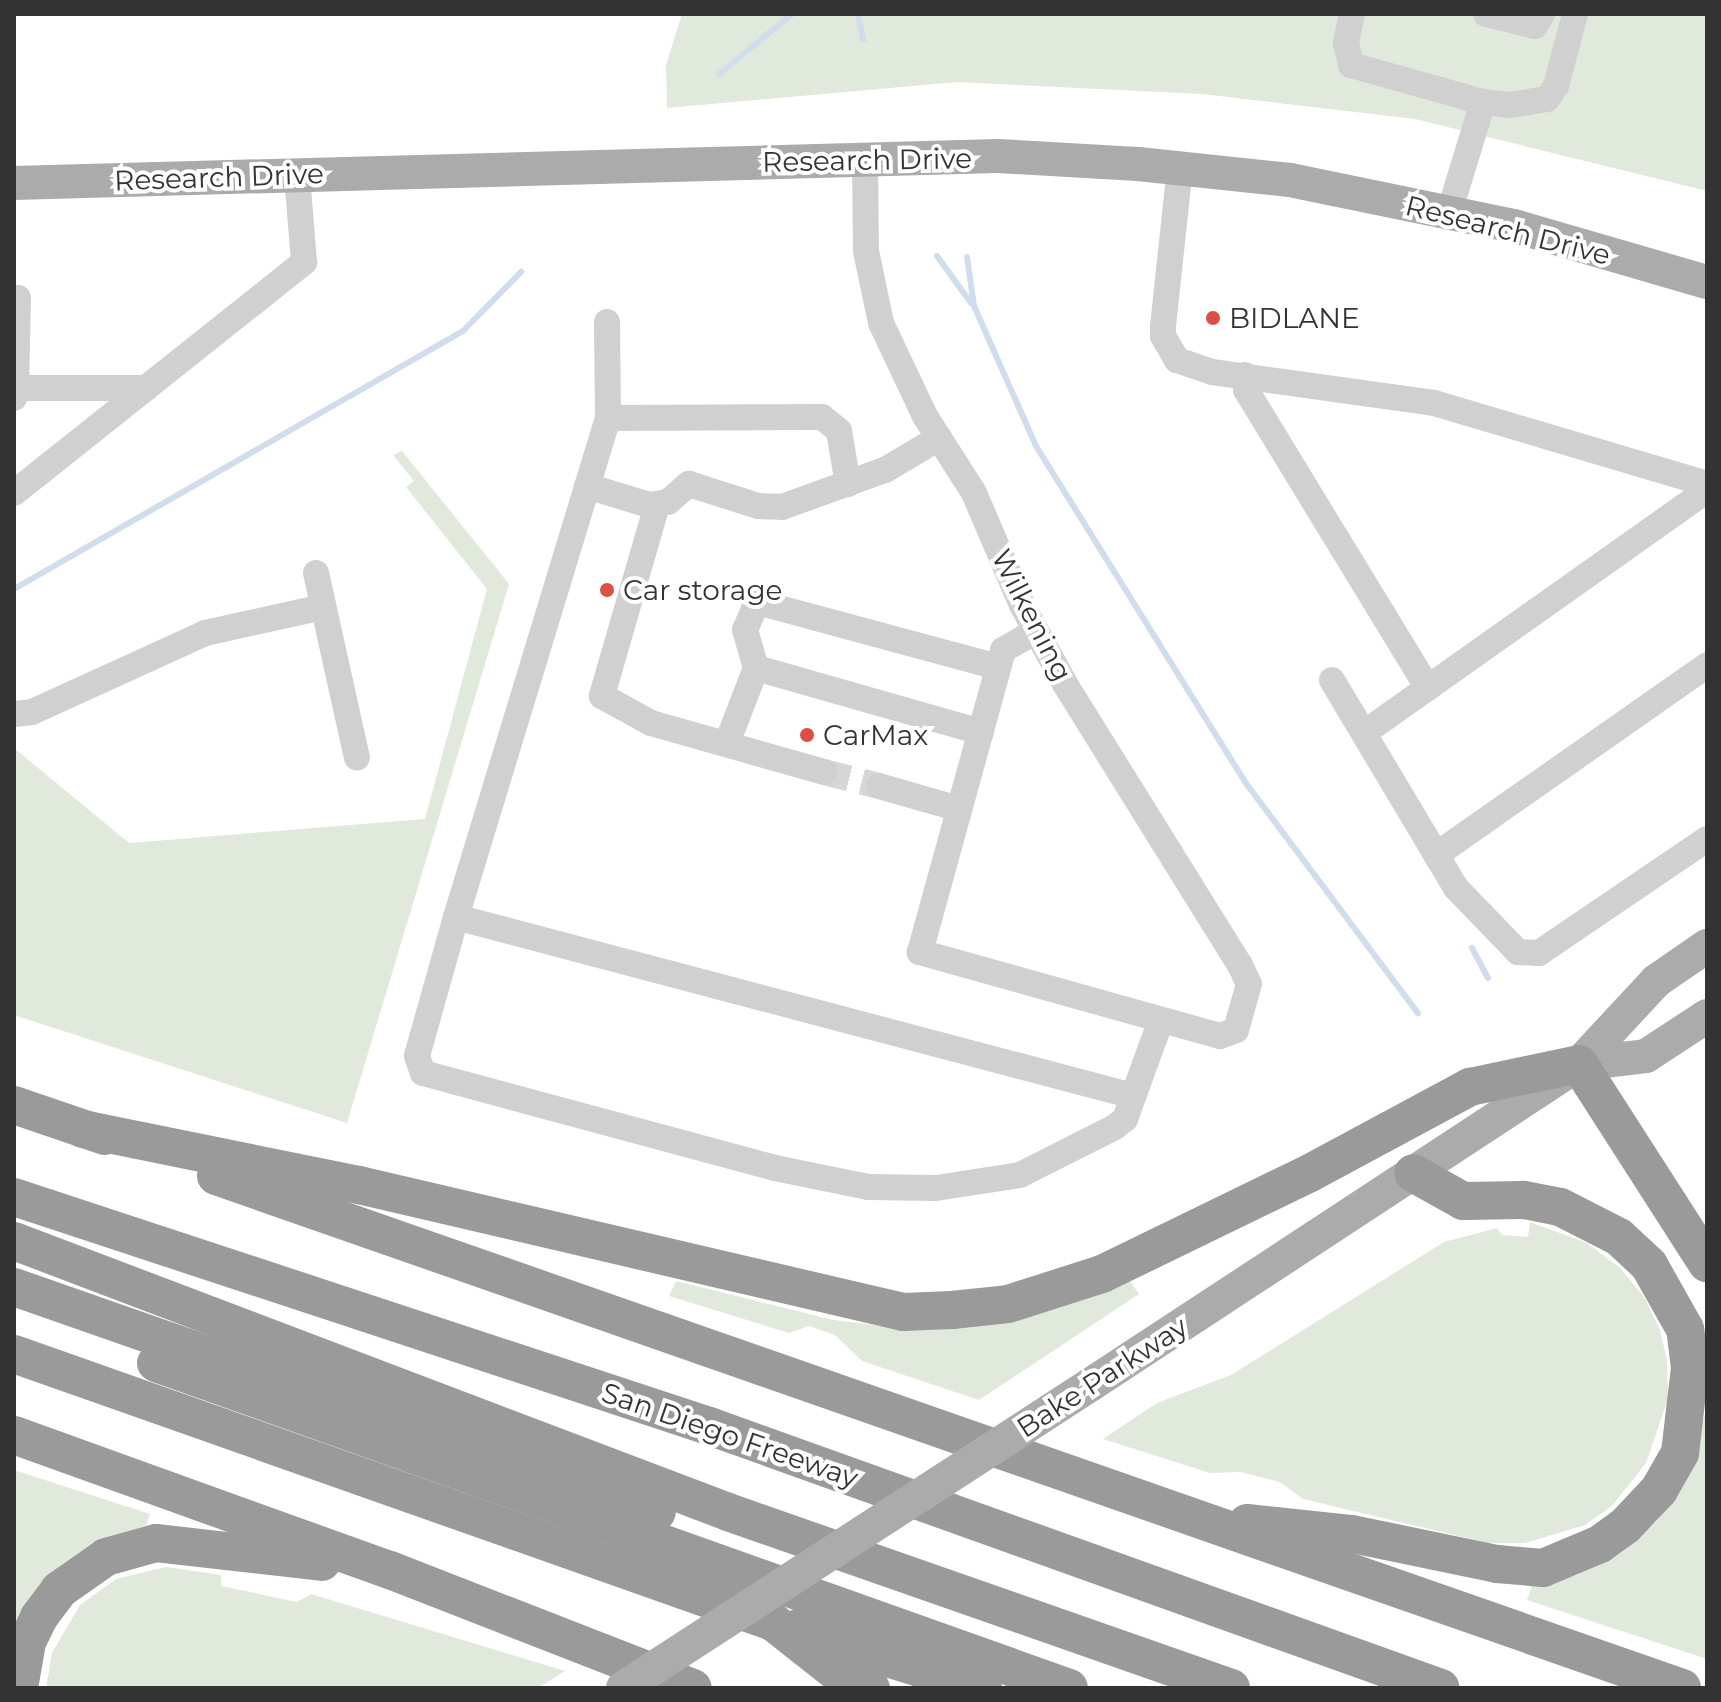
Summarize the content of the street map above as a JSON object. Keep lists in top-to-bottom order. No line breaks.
{"streets":{"highway":["San Diego Freeway"],"main road":["Research Drive","Bake Parkway"],"lane":["Wilkening"]},"crossings":[["Research Drive","Wilkening"]],"places":["BIDLANE","Car storage","CarMax"]}
